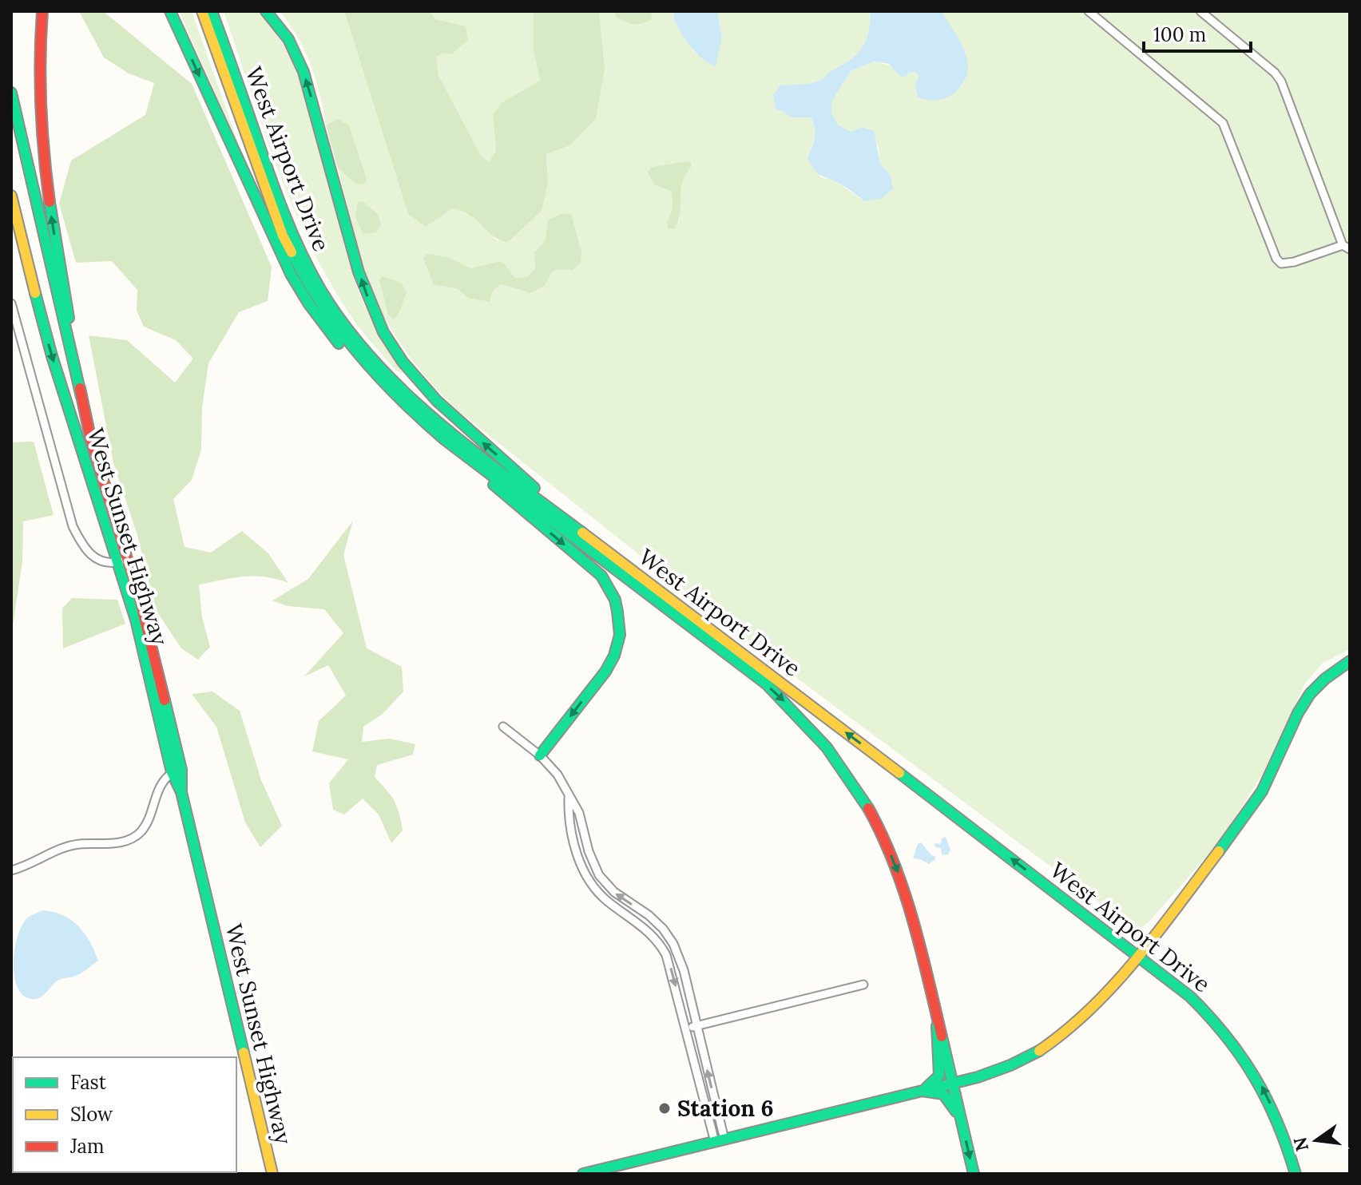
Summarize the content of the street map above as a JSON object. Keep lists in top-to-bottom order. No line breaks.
{"streets":{"main road":["West Airport Drive","West Sunset Highway"]},"places":["Station 6"],"legend":["Fast","Slow","Jam"],"scale_bar":"100 m","north":"left"}
